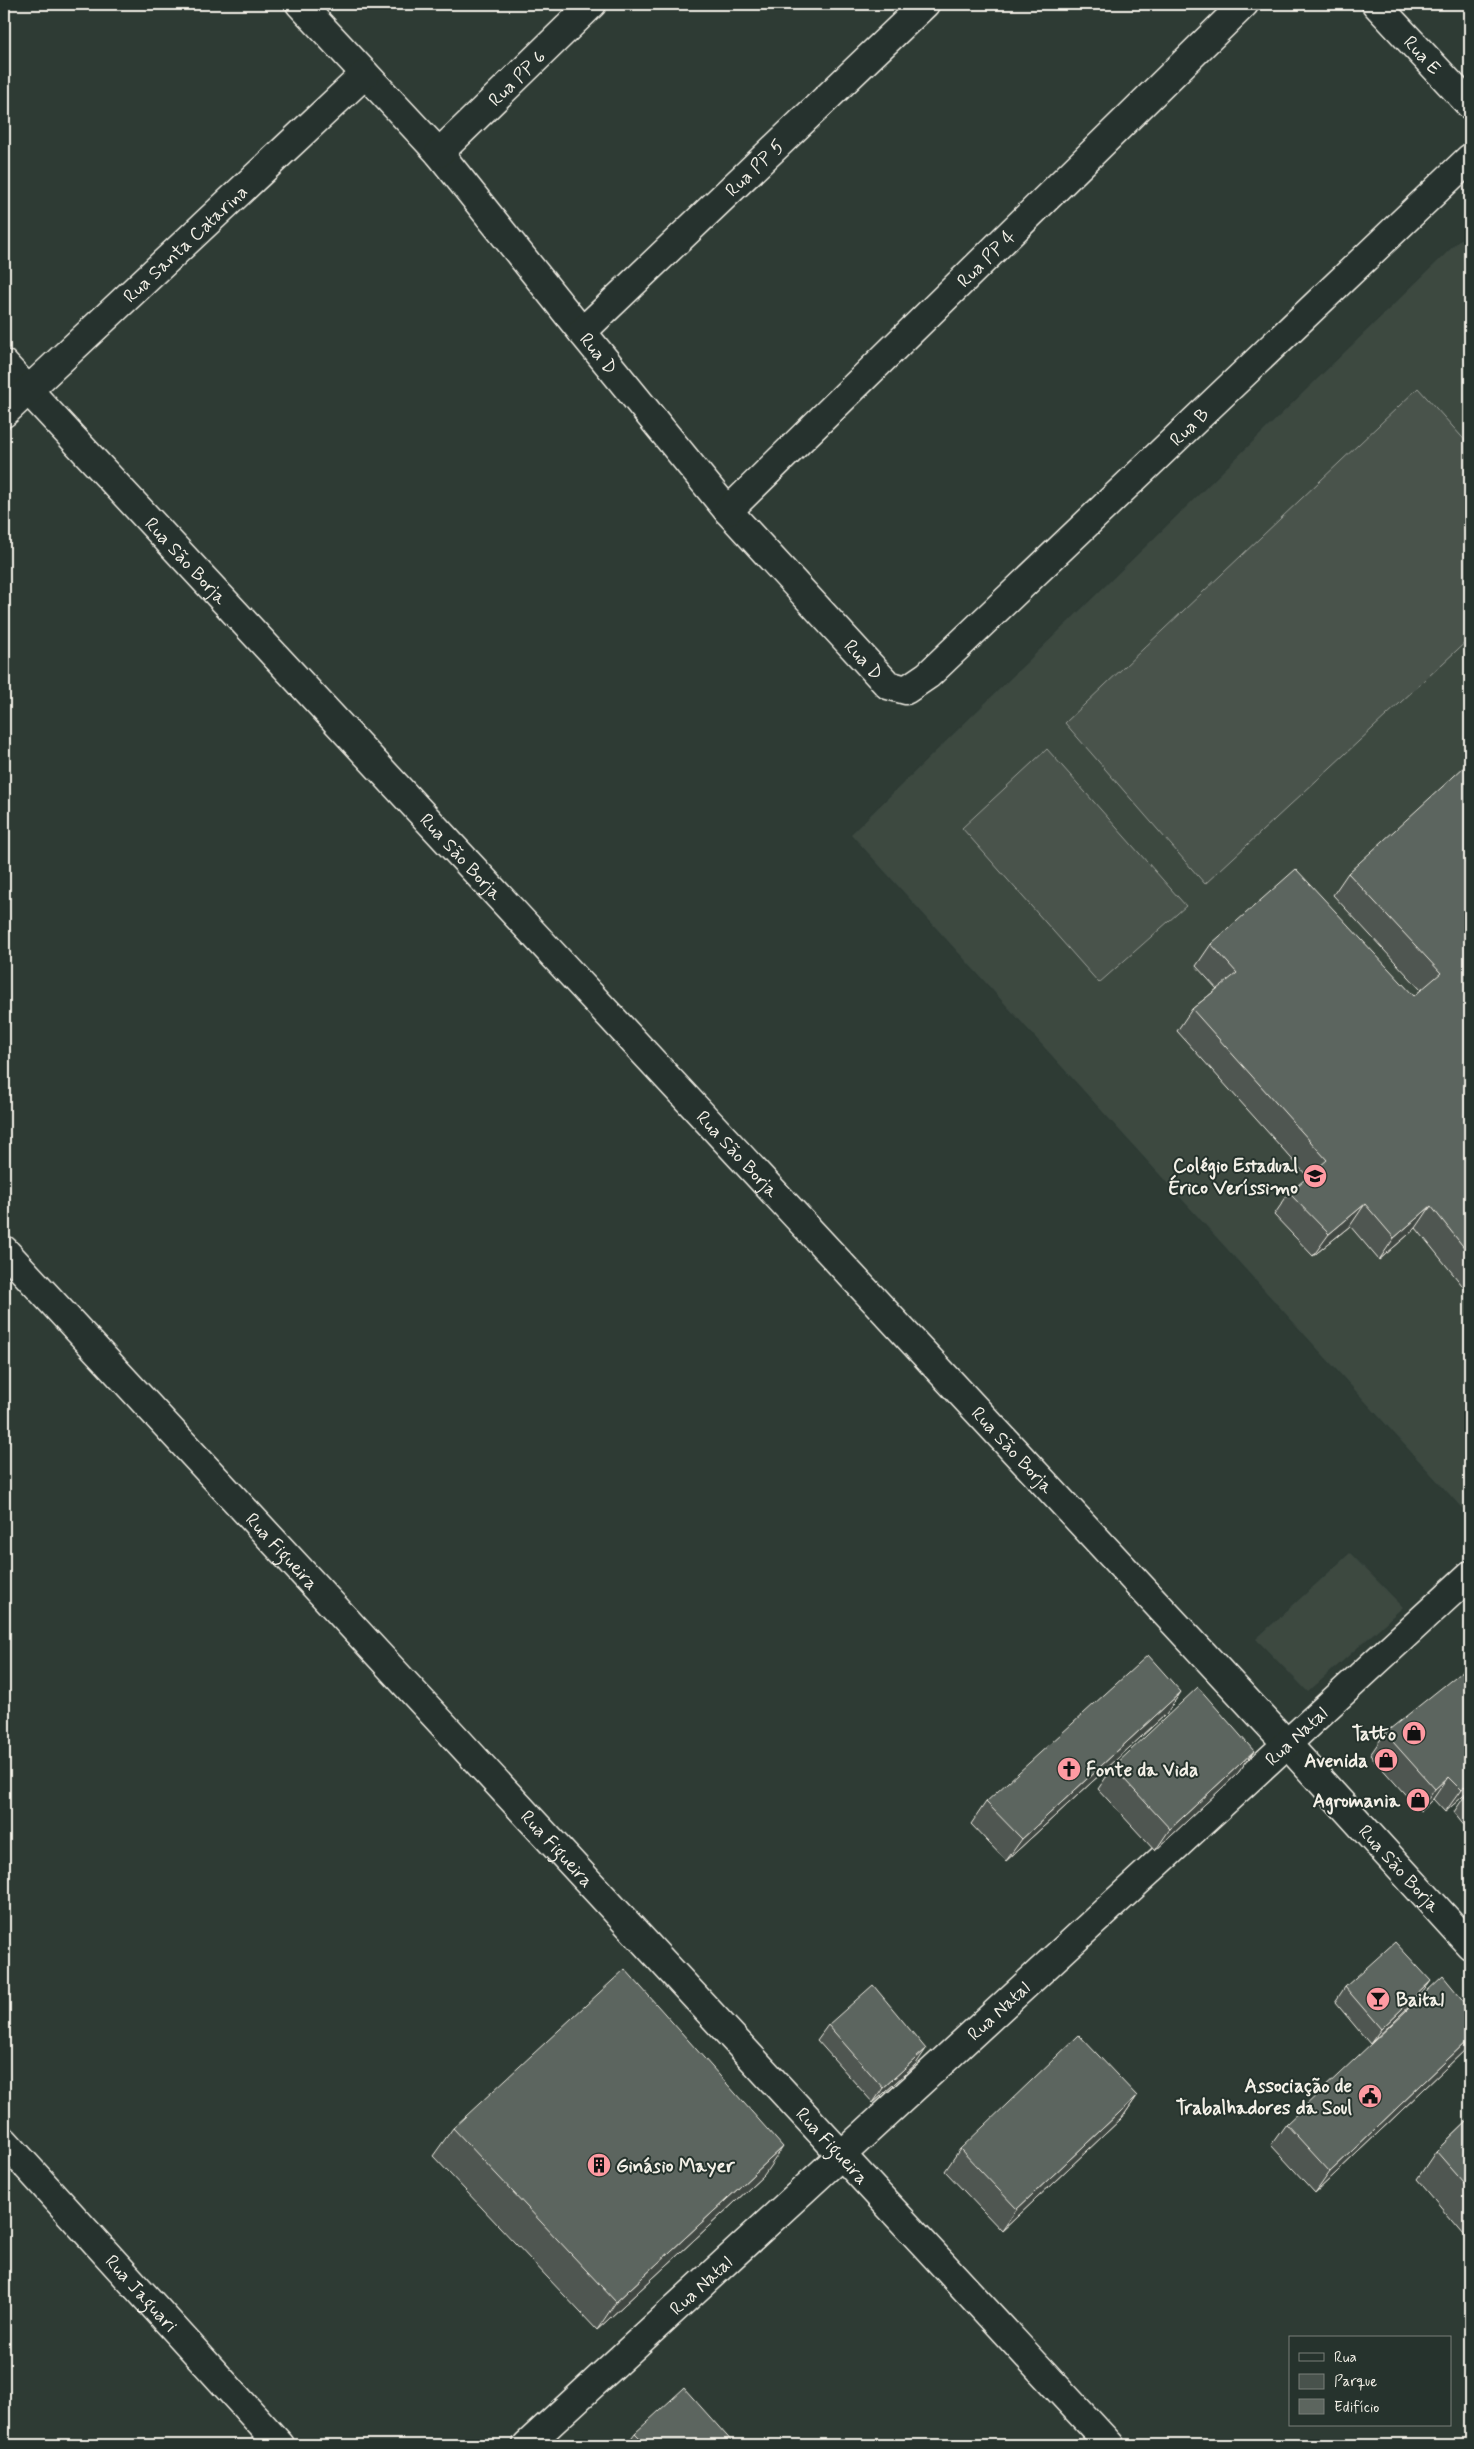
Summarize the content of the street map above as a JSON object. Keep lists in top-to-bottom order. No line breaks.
{"streets":{"street":["Rua E","Rua PP 6","Rua PP 5","Rua Santa Catarina","Rua PP 4","Rua D","Rua B","Rua São Borja","Rua Figueira","Rua Natal","Rua Jaguari"]},"crossings":[["Rua PP 6","Rua D"],["Rua PP 5","Rua D"],["Rua Santa Catarina","Rua D"],["Rua Santa Catarina","Rua São Borja"],["Rua PP 4","Rua D"],["Rua D","Rua B"],["Rua São Borja","Rua Natal"],["Rua Figueira","Rua Natal"]],"places":{"school or university":["Colégio Estadual Érico Veríssimo"],"shop":["Tatto","Avenida","Agromania"],"church":["Fonte da Vida"],"bar":["Baital"],"public building":["Associação de Trabalhadores da Soul"],"building":["Ginásio Mayer"]},"legend":["Rua","Parque","Edifício"]}
